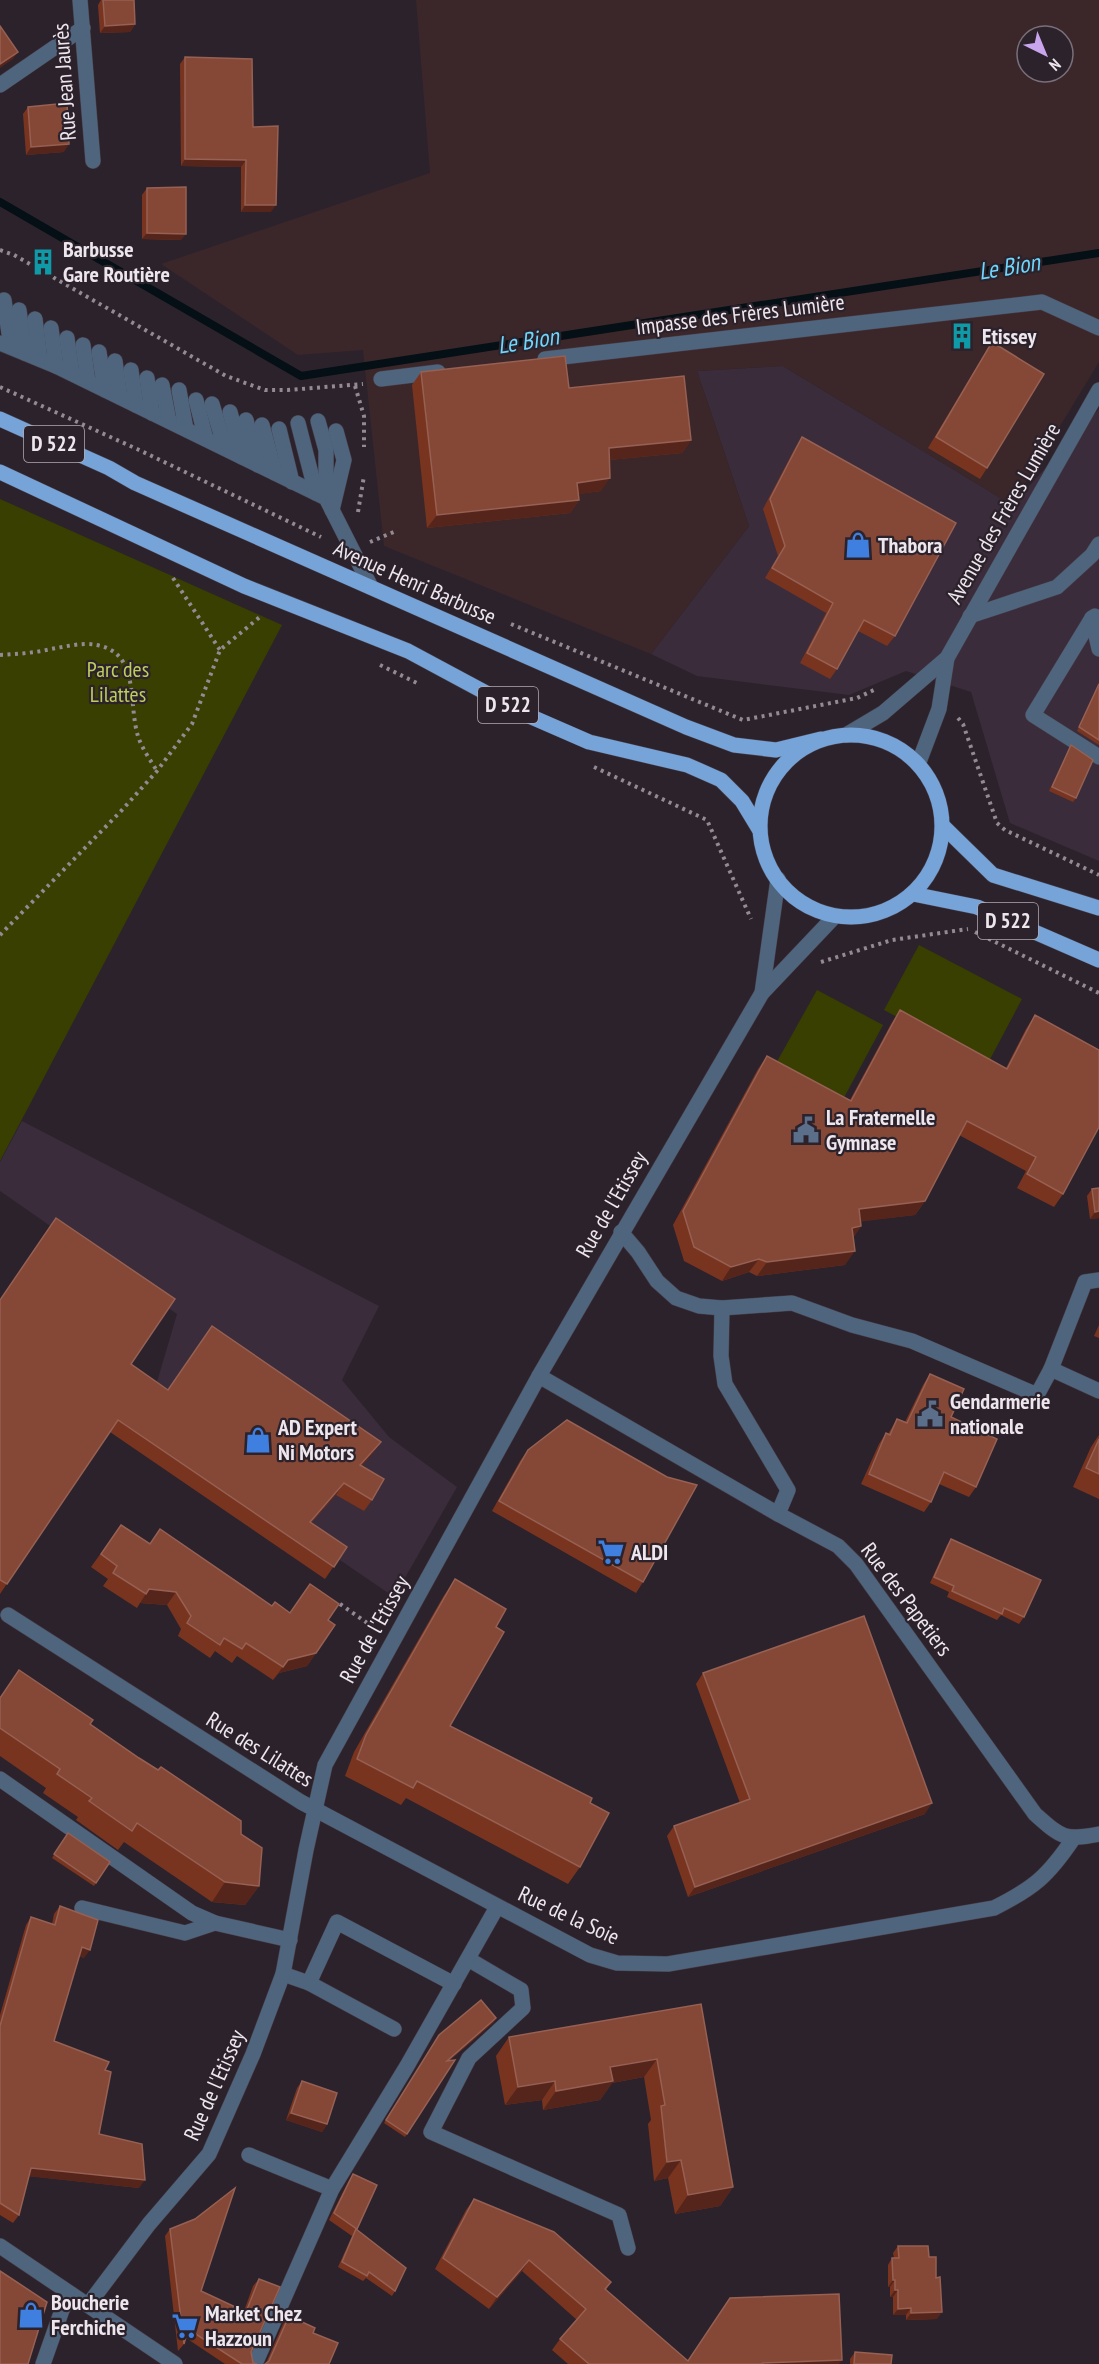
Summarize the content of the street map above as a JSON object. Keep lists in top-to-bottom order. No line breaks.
{"streets":{"main road":["D 522","Avenue Henri Barbusse"],"street":["Rue Jean Jaurès","Impasse des Frères Lumière","Avenue des Frères Lumière","Rue de l'Etissey","Rue des Papetiers","Rue des Lilattes","Rue de la Soie"]},"crossings":[["D 522","Avenue des Frères Lumière"],["D 522","Avenue Henri Barbusse"],["D 522","Rue de l'Etissey"],["Avenue des Frères Lumière","Avenue Henri Barbusse"],["Avenue des Frères Lumière","Rue de l'Etissey"],["Avenue Henri Barbusse","Rue de l'Etissey"],["Rue de l'Etissey","Rue des Papetiers"],["Rue de l'Etissey","Rue des Lilattes"],["Rue des Papetiers","Rue de la Soie"],["Rue des Lilattes","Rue de la Soie"]],"water":["Le Bion"],"parks":["Parc des Lilattes"],"places":{"building":["Barbusse Gare Routière","Etissey"],"shop":["Thabora","AD Expert Ni Motors","Boucherie Ferchiche"],"public building":["La Fraternelle Gymnase","Gendarmerie nationale"],"supermarket":["ALDI","Market Chez Hazzoun"]},"north":"bottom right"}
